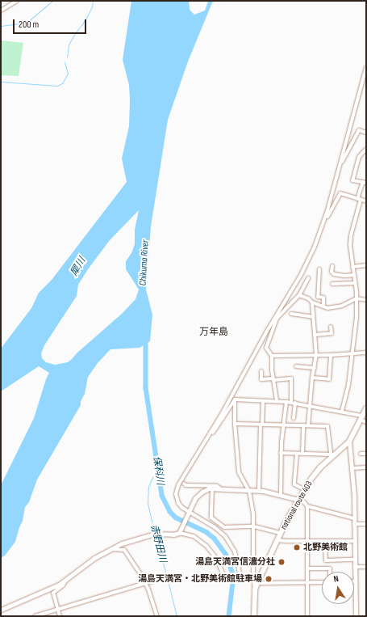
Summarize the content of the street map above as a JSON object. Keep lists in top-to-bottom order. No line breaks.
{"streets":{"highway":["national route 403"]},"districts":["万年島"],"water":["Chikuma River","犀川","保科川","赤野田川"],"places":["北野美術館","湯島天満宮信濃分社","湯島天満宮・北野美術館駐車場"],"scale_bar":"200 m","north":"top"}
